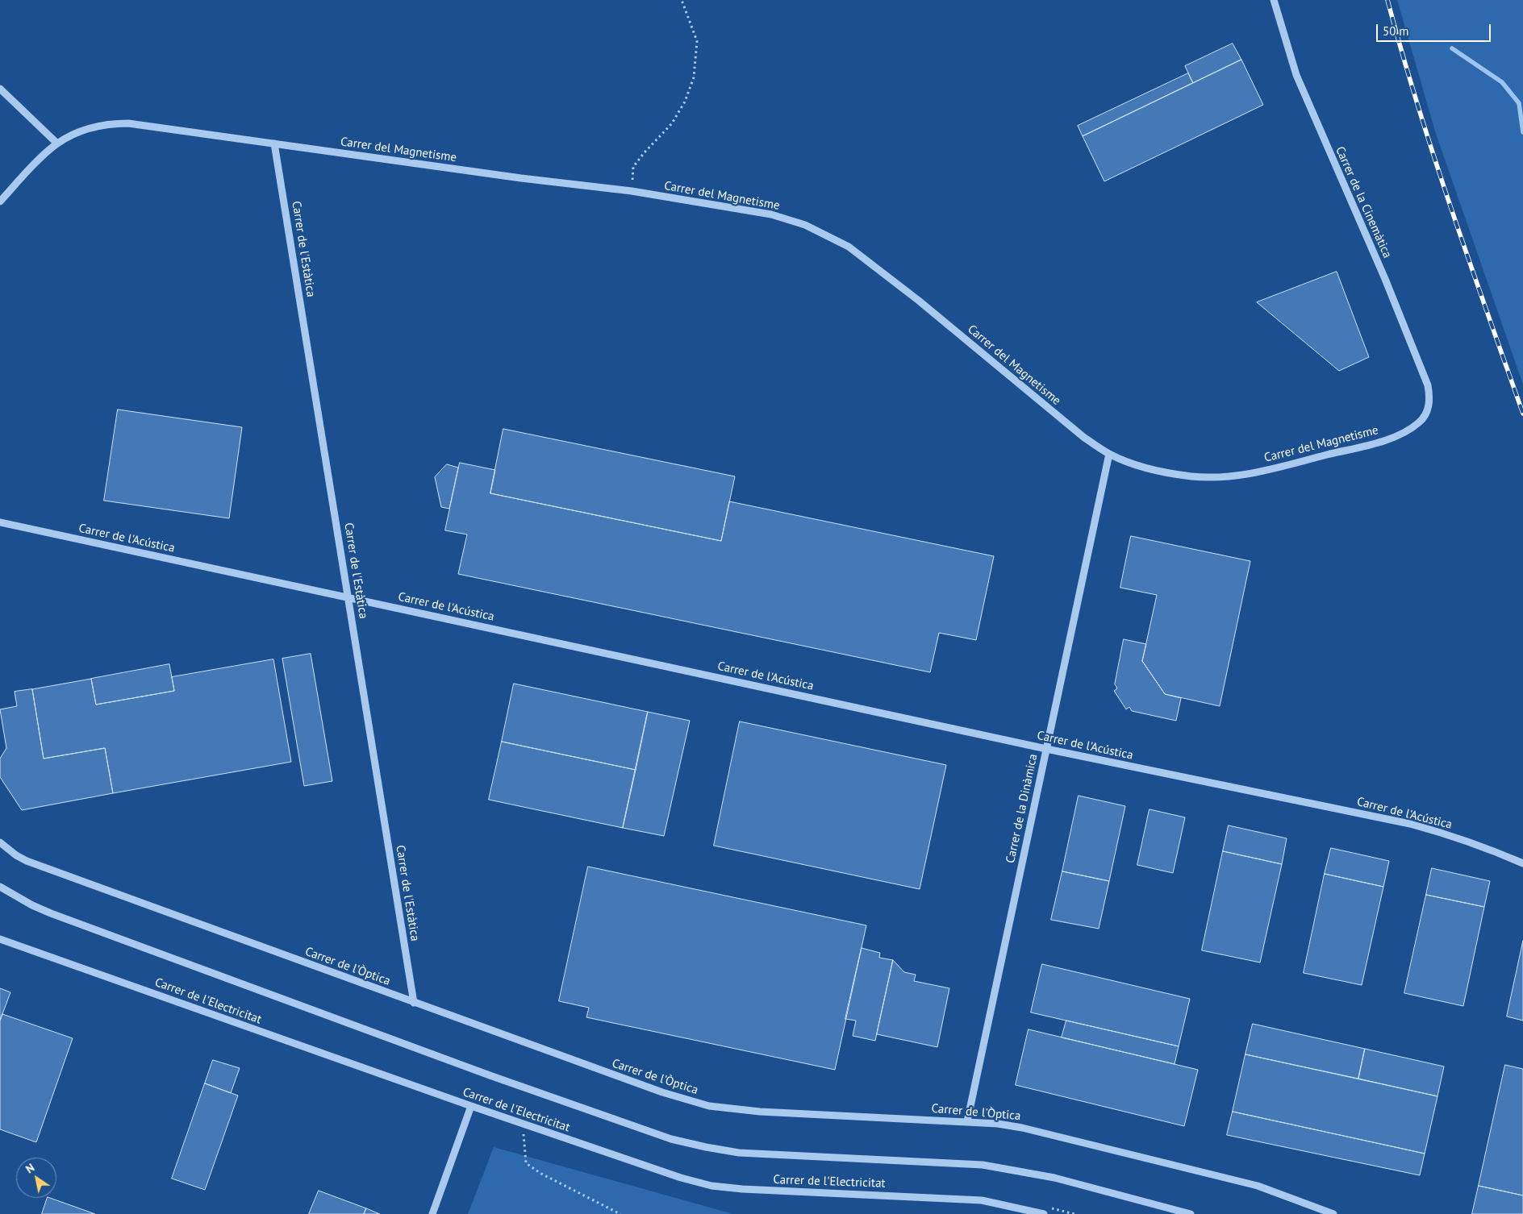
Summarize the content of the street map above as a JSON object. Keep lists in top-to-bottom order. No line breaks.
{"streets":{"street":["Carrer del Magnetisme","Carrer de la Cinemàtica","Carrer de l'Estàtica","Carrer de l'Acústica","Carrer de la Dinàmica","Carrer de l'Òptica","Carrer de l'Electricitat"]},"crossings":[["Carrer del Magnetisme","Carrer de la Cinemàtica"],["Carrer del Magnetisme","Carrer de l'Estàtica"],["Carrer del Magnetisme","Carrer de la Dinàmica"],["Carrer de l'Estàtica","Carrer de l'Acústica"],["Carrer de l'Estàtica","Carrer de l'Òptica"],["Carrer de l'Acústica","Carrer de la Dinàmica"],["Carrer de la Dinàmica","Carrer de l'Òptica"]],"scale_bar":"50 m","north":"top left"}
